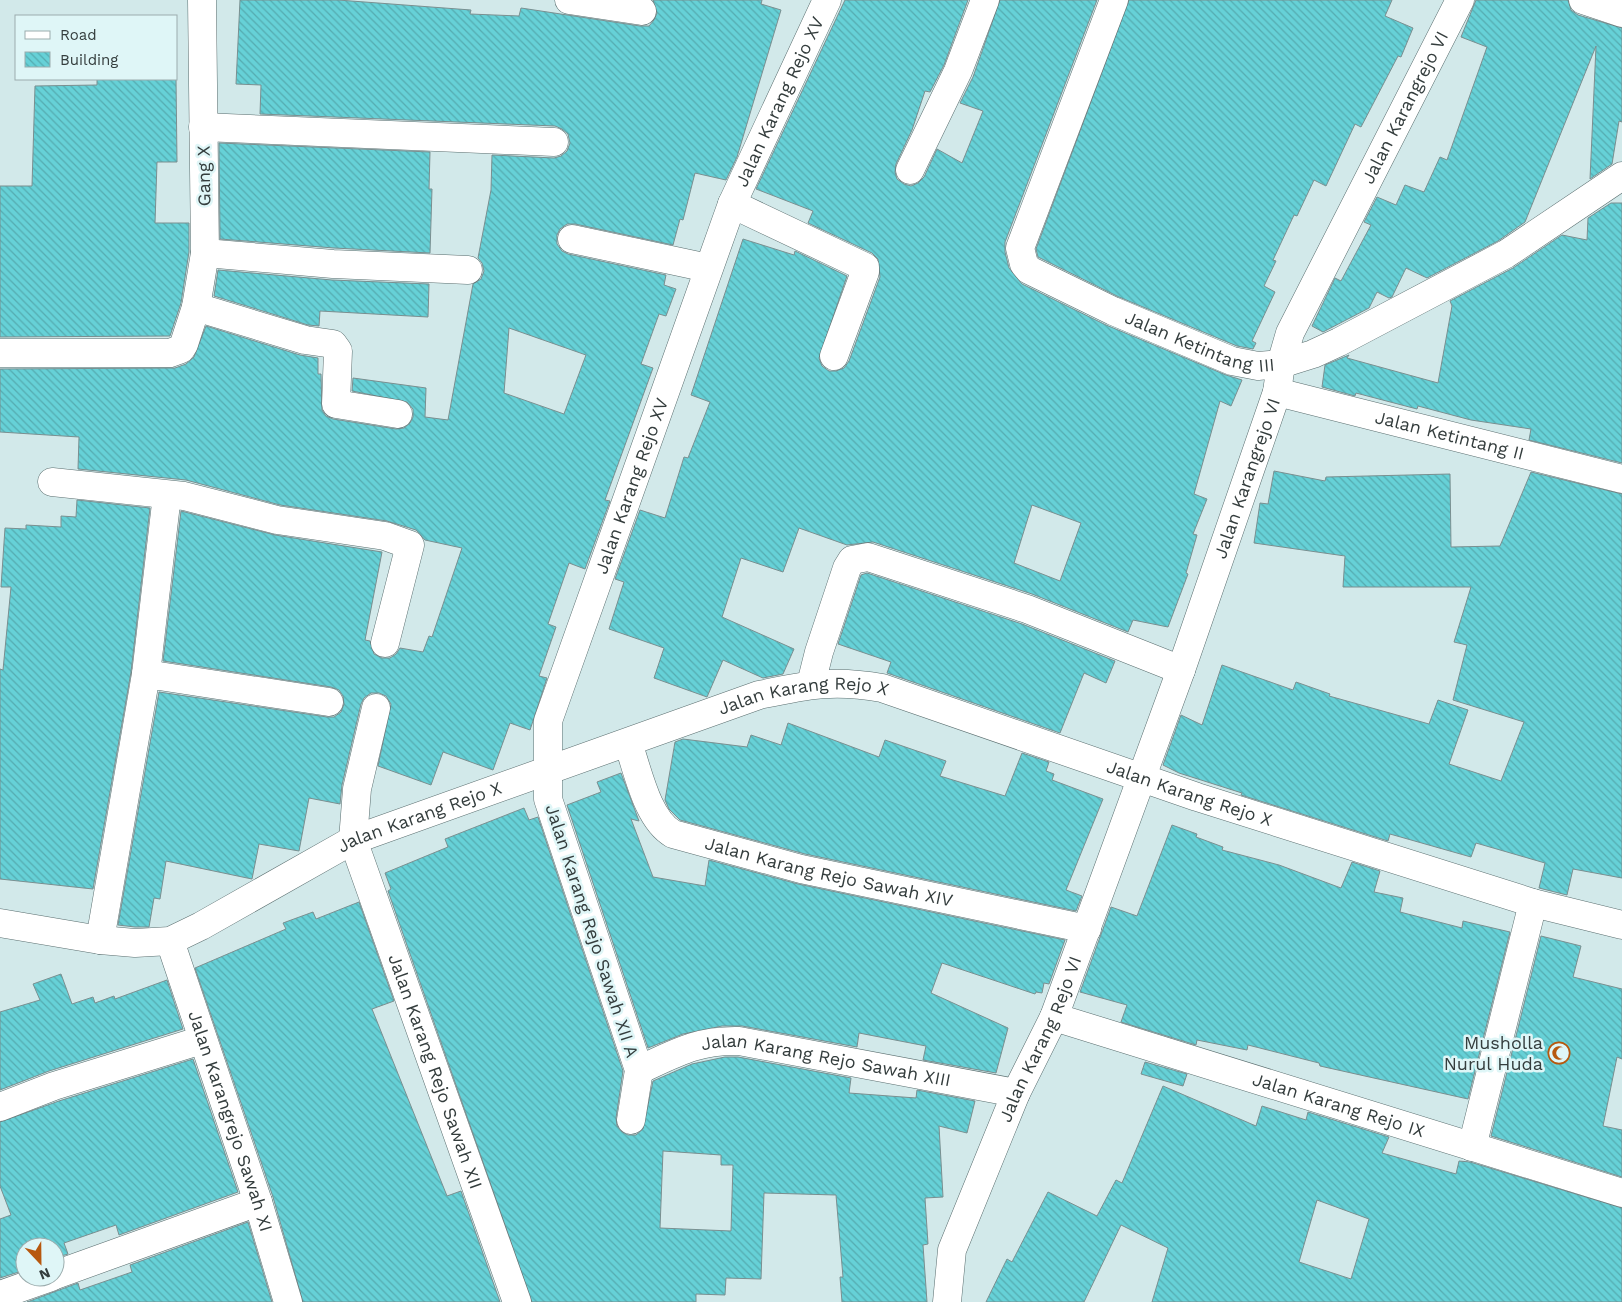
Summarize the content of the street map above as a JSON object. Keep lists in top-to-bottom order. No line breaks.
{"streets":{"street":["Jalan Karang Rejo XV","Jalan Karangrejo VI","Gang X","Jalan Ketintang III","Jalan Ketintang II","Jalan Karang Rejo X","Jalan Karang Rejo Sawah XIV","Jalan Karang Rejo Sawah XII A","Jalan Karang Rejo VI","Jalan Karang Rejo Sawah XIII","Jalan Karang Rejo Sawah XII","Jalan Karang Rejo IX","Jalan Karangrejo Sawah XI"]},"crossings":[["Jalan Karang Rejo XV","Jalan Karang Rejo X"],["Jalan Karang Rejo XV","Jalan Karang Rejo Sawah XII A"],["Jalan Karangrejo VI","Jalan Ketintang III"],["Jalan Karangrejo VI","Jalan Ketintang II"],["Jalan Karangrejo VI","Jalan Karang Rejo X"],["Jalan Karangrejo VI","Jalan Karang Rejo VI"],["Jalan Karang Rejo X","Jalan Karang Rejo Sawah XIV"],["Jalan Karang Rejo X","Jalan Karang Rejo Sawah XII A"],["Jalan Karang Rejo X","Jalan Karang Rejo VI"],["Jalan Karang Rejo X","Jalan Karang Rejo Sawah XII"],["Jalan Karang Rejo X","Jalan Karangrejo Sawah XI"],["Jalan Karang Rejo Sawah XIV","Jalan Karang Rejo VI"],["Jalan Karang Rejo Sawah XII A","Jalan Karang Rejo Sawah XIII"],["Jalan Karang Rejo VI","Jalan Karang Rejo Sawah XIII"],["Jalan Karang Rejo VI","Jalan Karang Rejo IX"]],"places":{"mosque":["Musholla Nurul Huda"]},"legend":["Road","Building"],"north":"bottom"}
